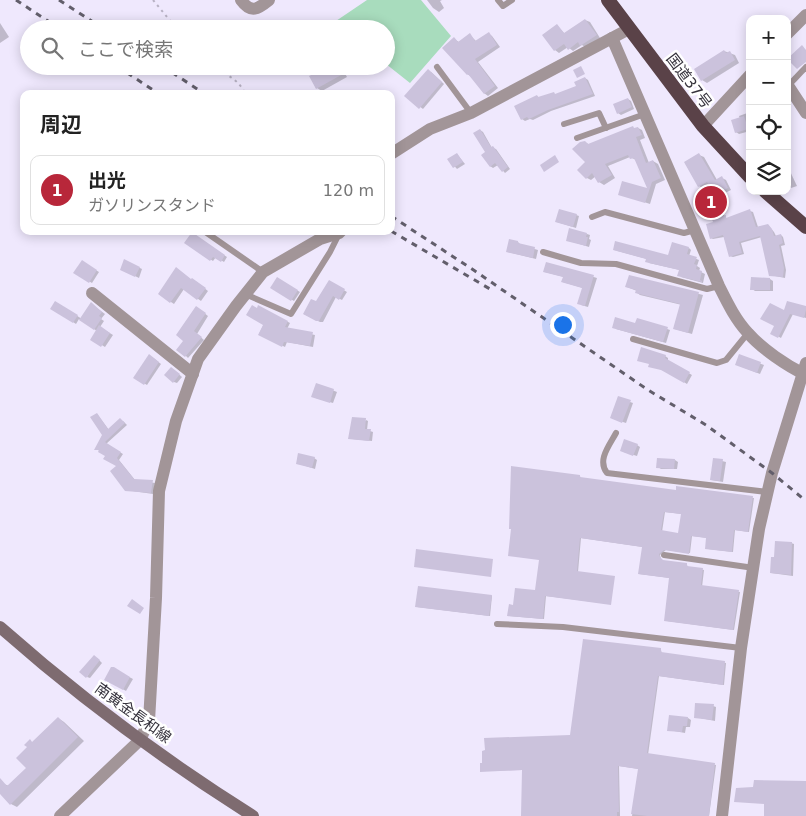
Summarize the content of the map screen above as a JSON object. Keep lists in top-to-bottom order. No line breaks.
{"streets":{"highway":["国道37号"],"main road":["南黄金長和線"]},"page":{"map_buttons":["+","−"],"search":"ここで検索","heading":"周辺","list":[{"mark":"1","name":"出光","note":"ガソリンスタンド","value":"120 m"}],"pins":"1"}}
